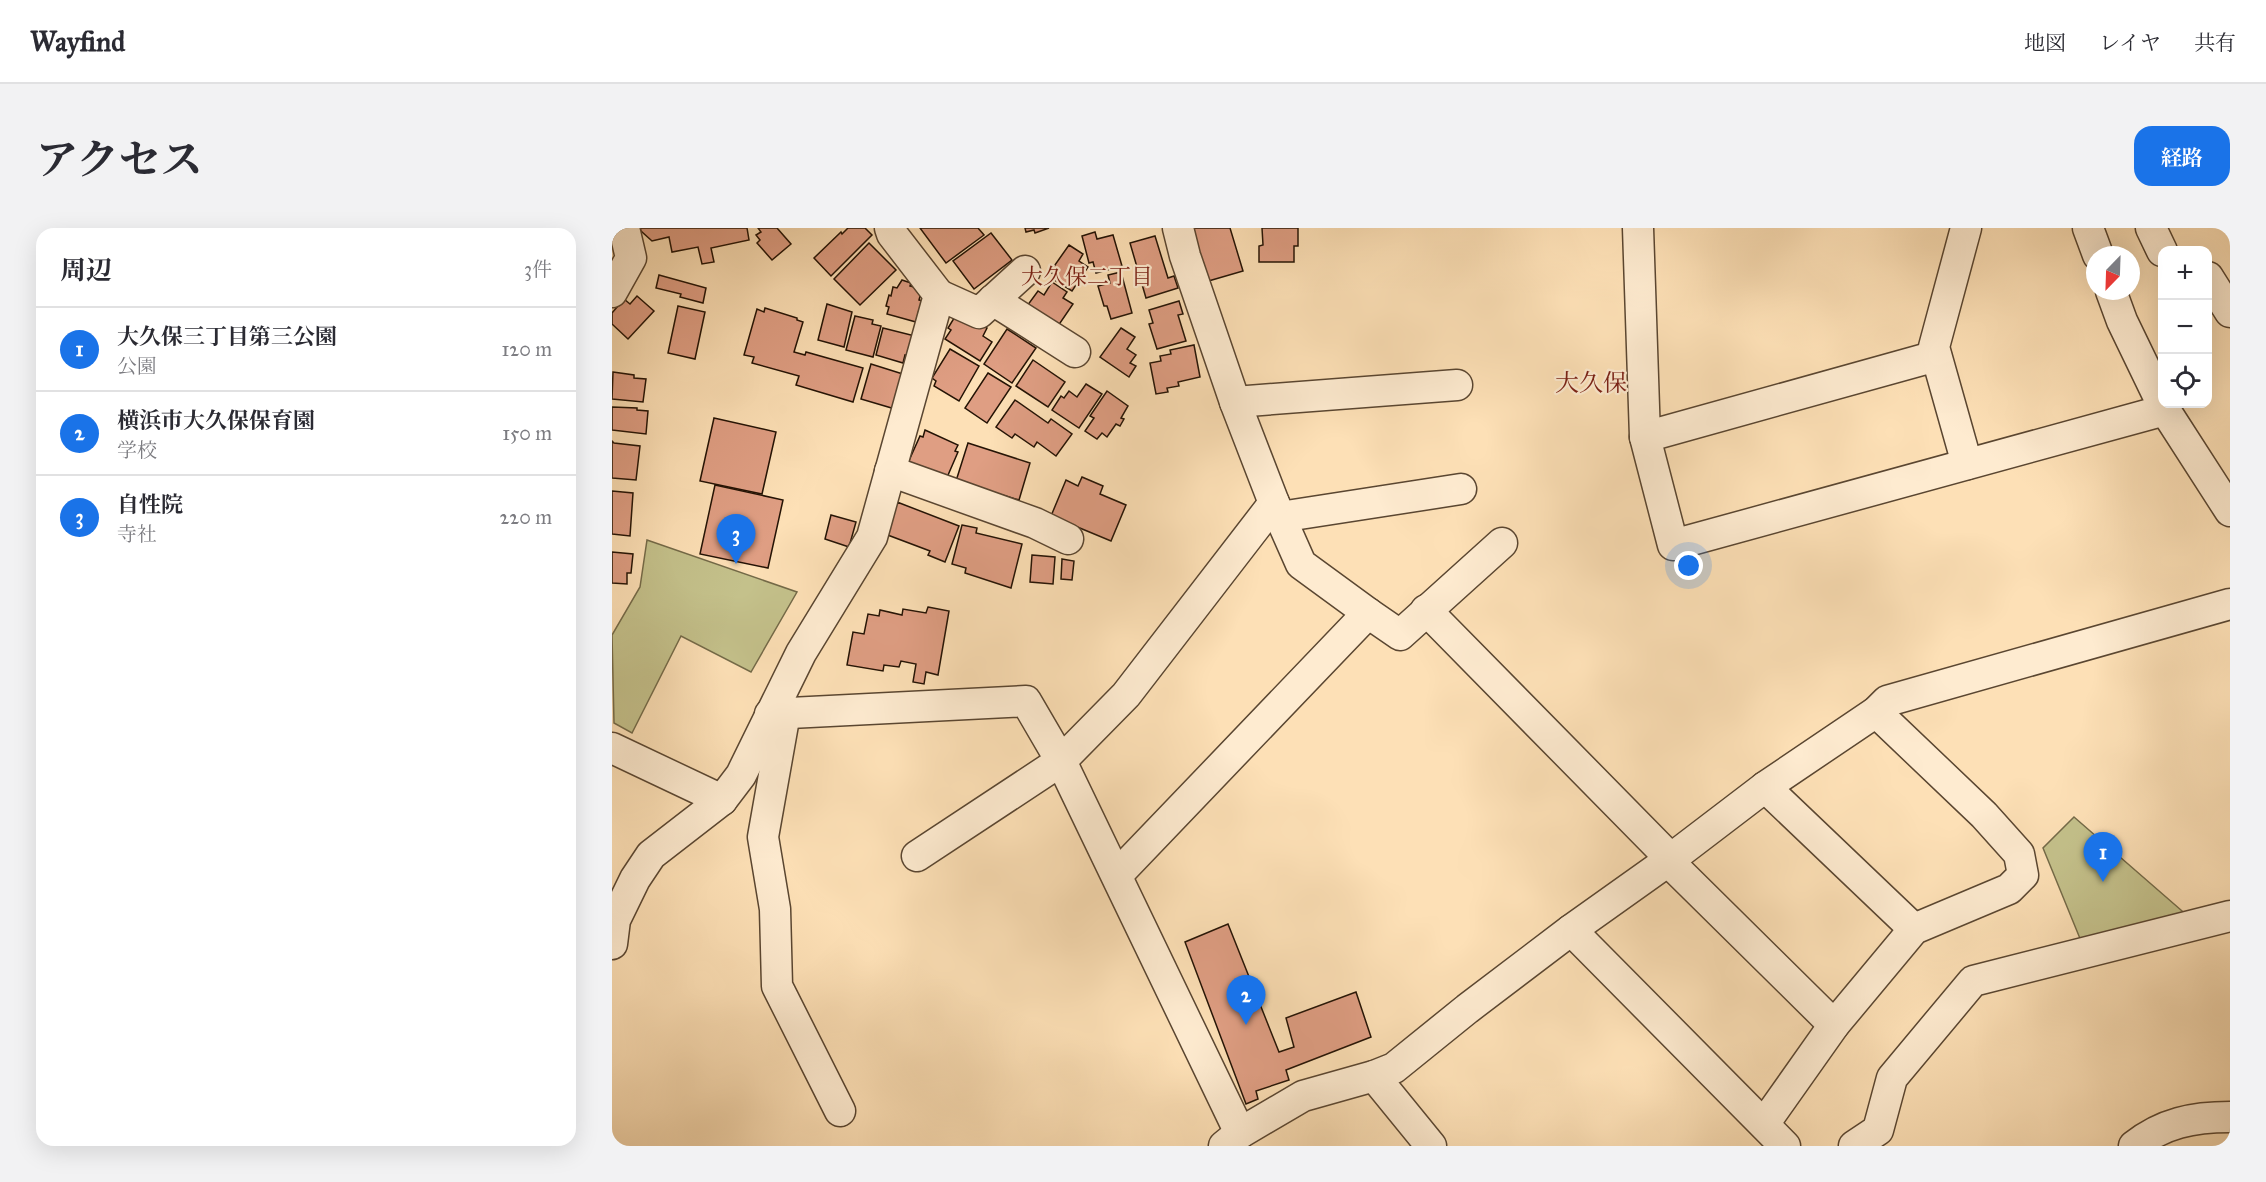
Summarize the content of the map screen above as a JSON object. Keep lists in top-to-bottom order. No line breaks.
{"districts":["大久保二丁目","大久保"],"north":"bottom left","page":{"header":"Wayfind","nav":["地図","レイヤ","共有"],"title":"アクセス","buttons":"経路","heading":["周辺","3件"],"map_buttons":["+","−"],"list":[{"mark":"1","name":"大久保三丁目第三公園","note":"公園","value":"120 m"},{"mark":"2","name":"横浜市大久保保育園","note":"学校","value":"150 m"},{"mark":"3","name":"自性院","note":"寺社","value":"220 m"}],"pins":["3","1","2"]}}
